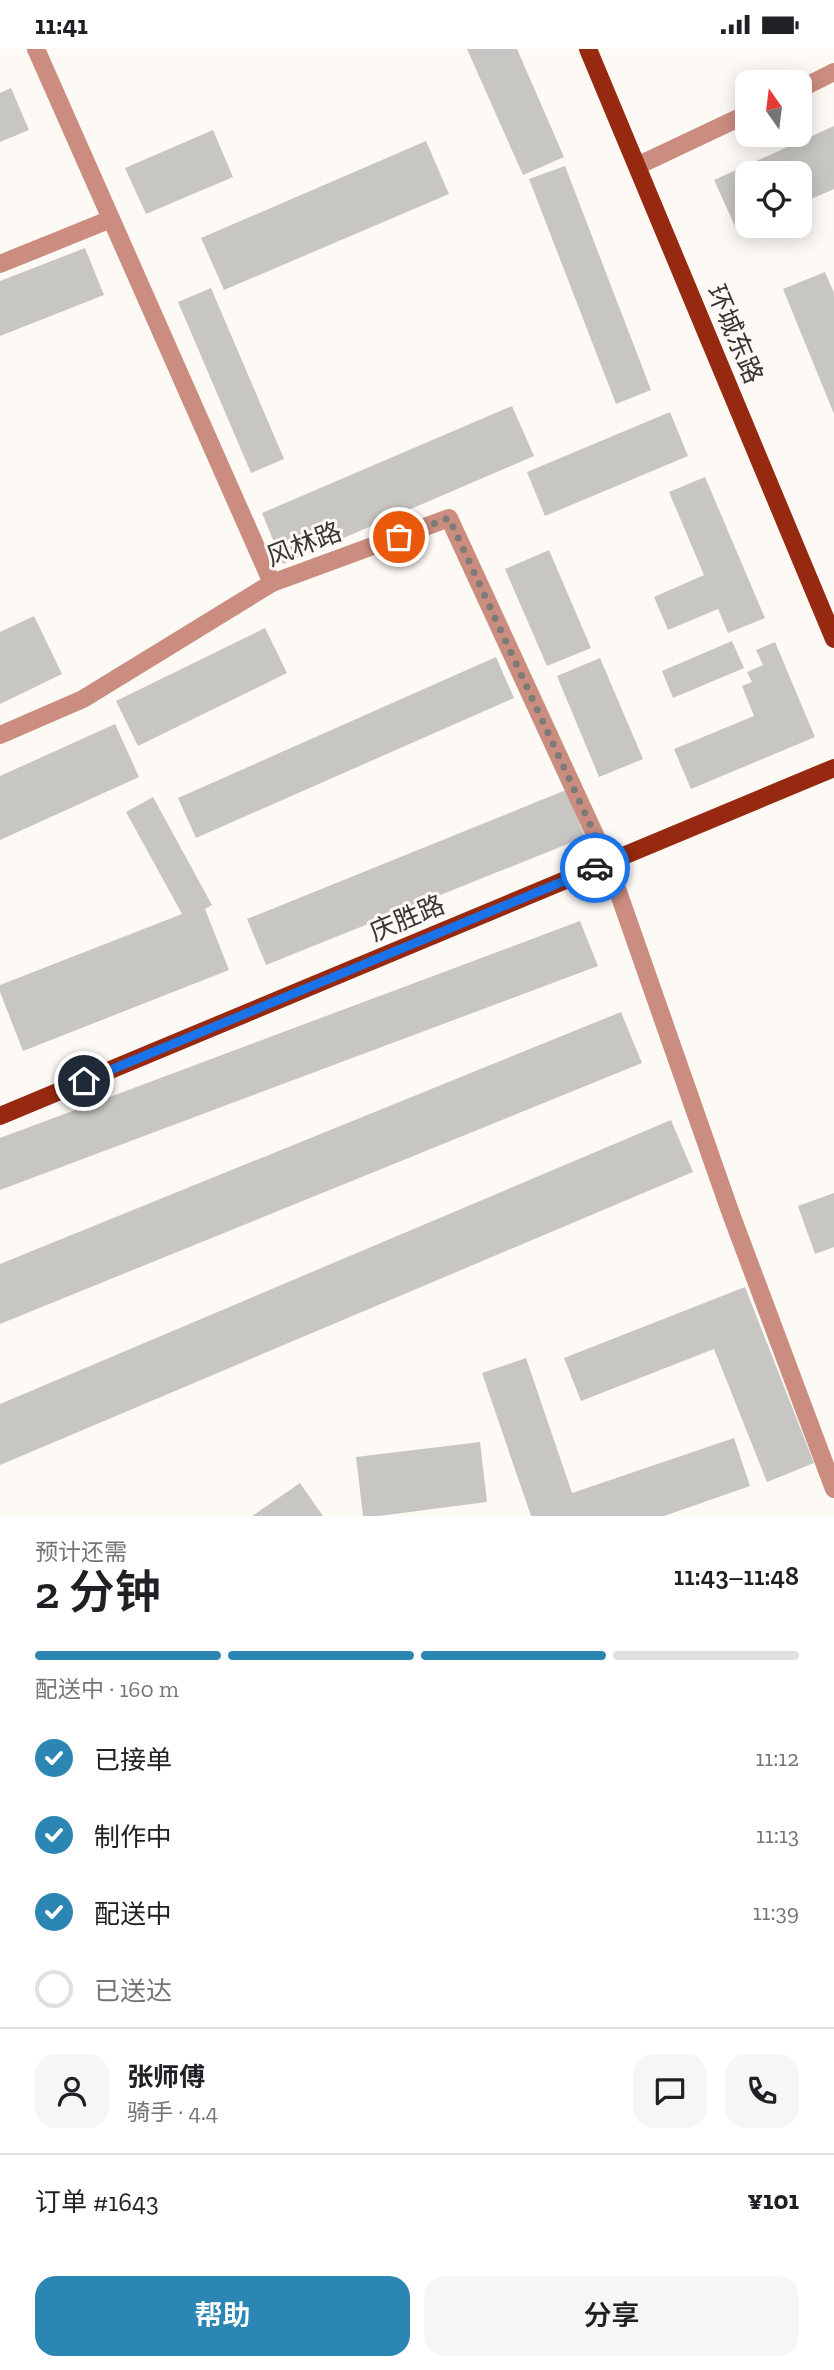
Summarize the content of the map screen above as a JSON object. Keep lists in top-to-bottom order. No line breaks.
{"streets":{"main road":["环城东路","庆胜路"],"street":["风林路"]},"crossings":[["风林路","庆胜路"]],"north":"top","page":{"status":"11:41","heading":["2 分钟","预计还需","11:43–11:48"],"panel":["张师傅","骑手 · 4.4","订单 #1643","¥101"],"bar":"配送中 · 160 m","list":[["已接单","11:12"],["制作中","11:13"],["配送中","11:39"],"已送达"],"buttons":["帮助","分享"]}}
